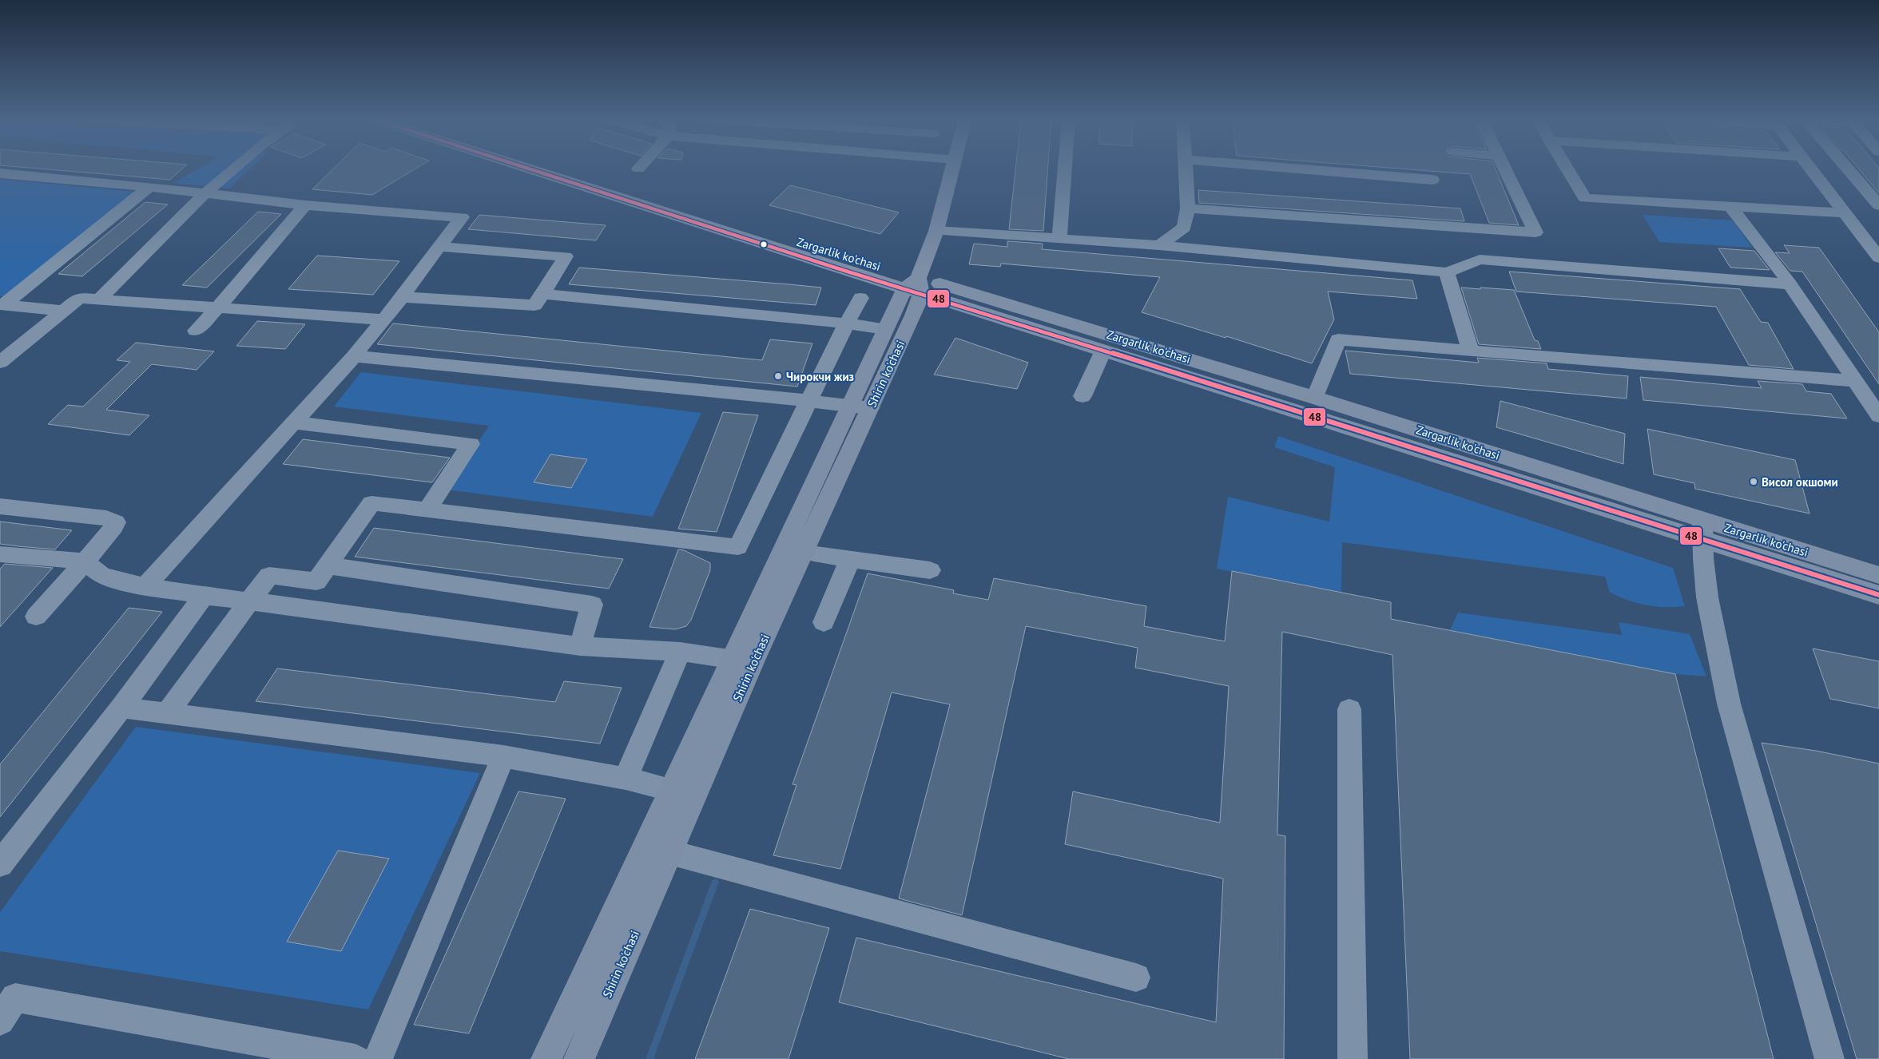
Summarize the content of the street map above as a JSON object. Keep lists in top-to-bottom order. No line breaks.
{"streets":{"main road":["Zargarlik ko'chasi","Shirin ko'chasi"]},"crossings":[["Zargarlik ko'chasi","Shirin ko'chasi"]],"places":["Чирокчи жиз","Висол окшоми"],"lines":["transit line 48"]}
